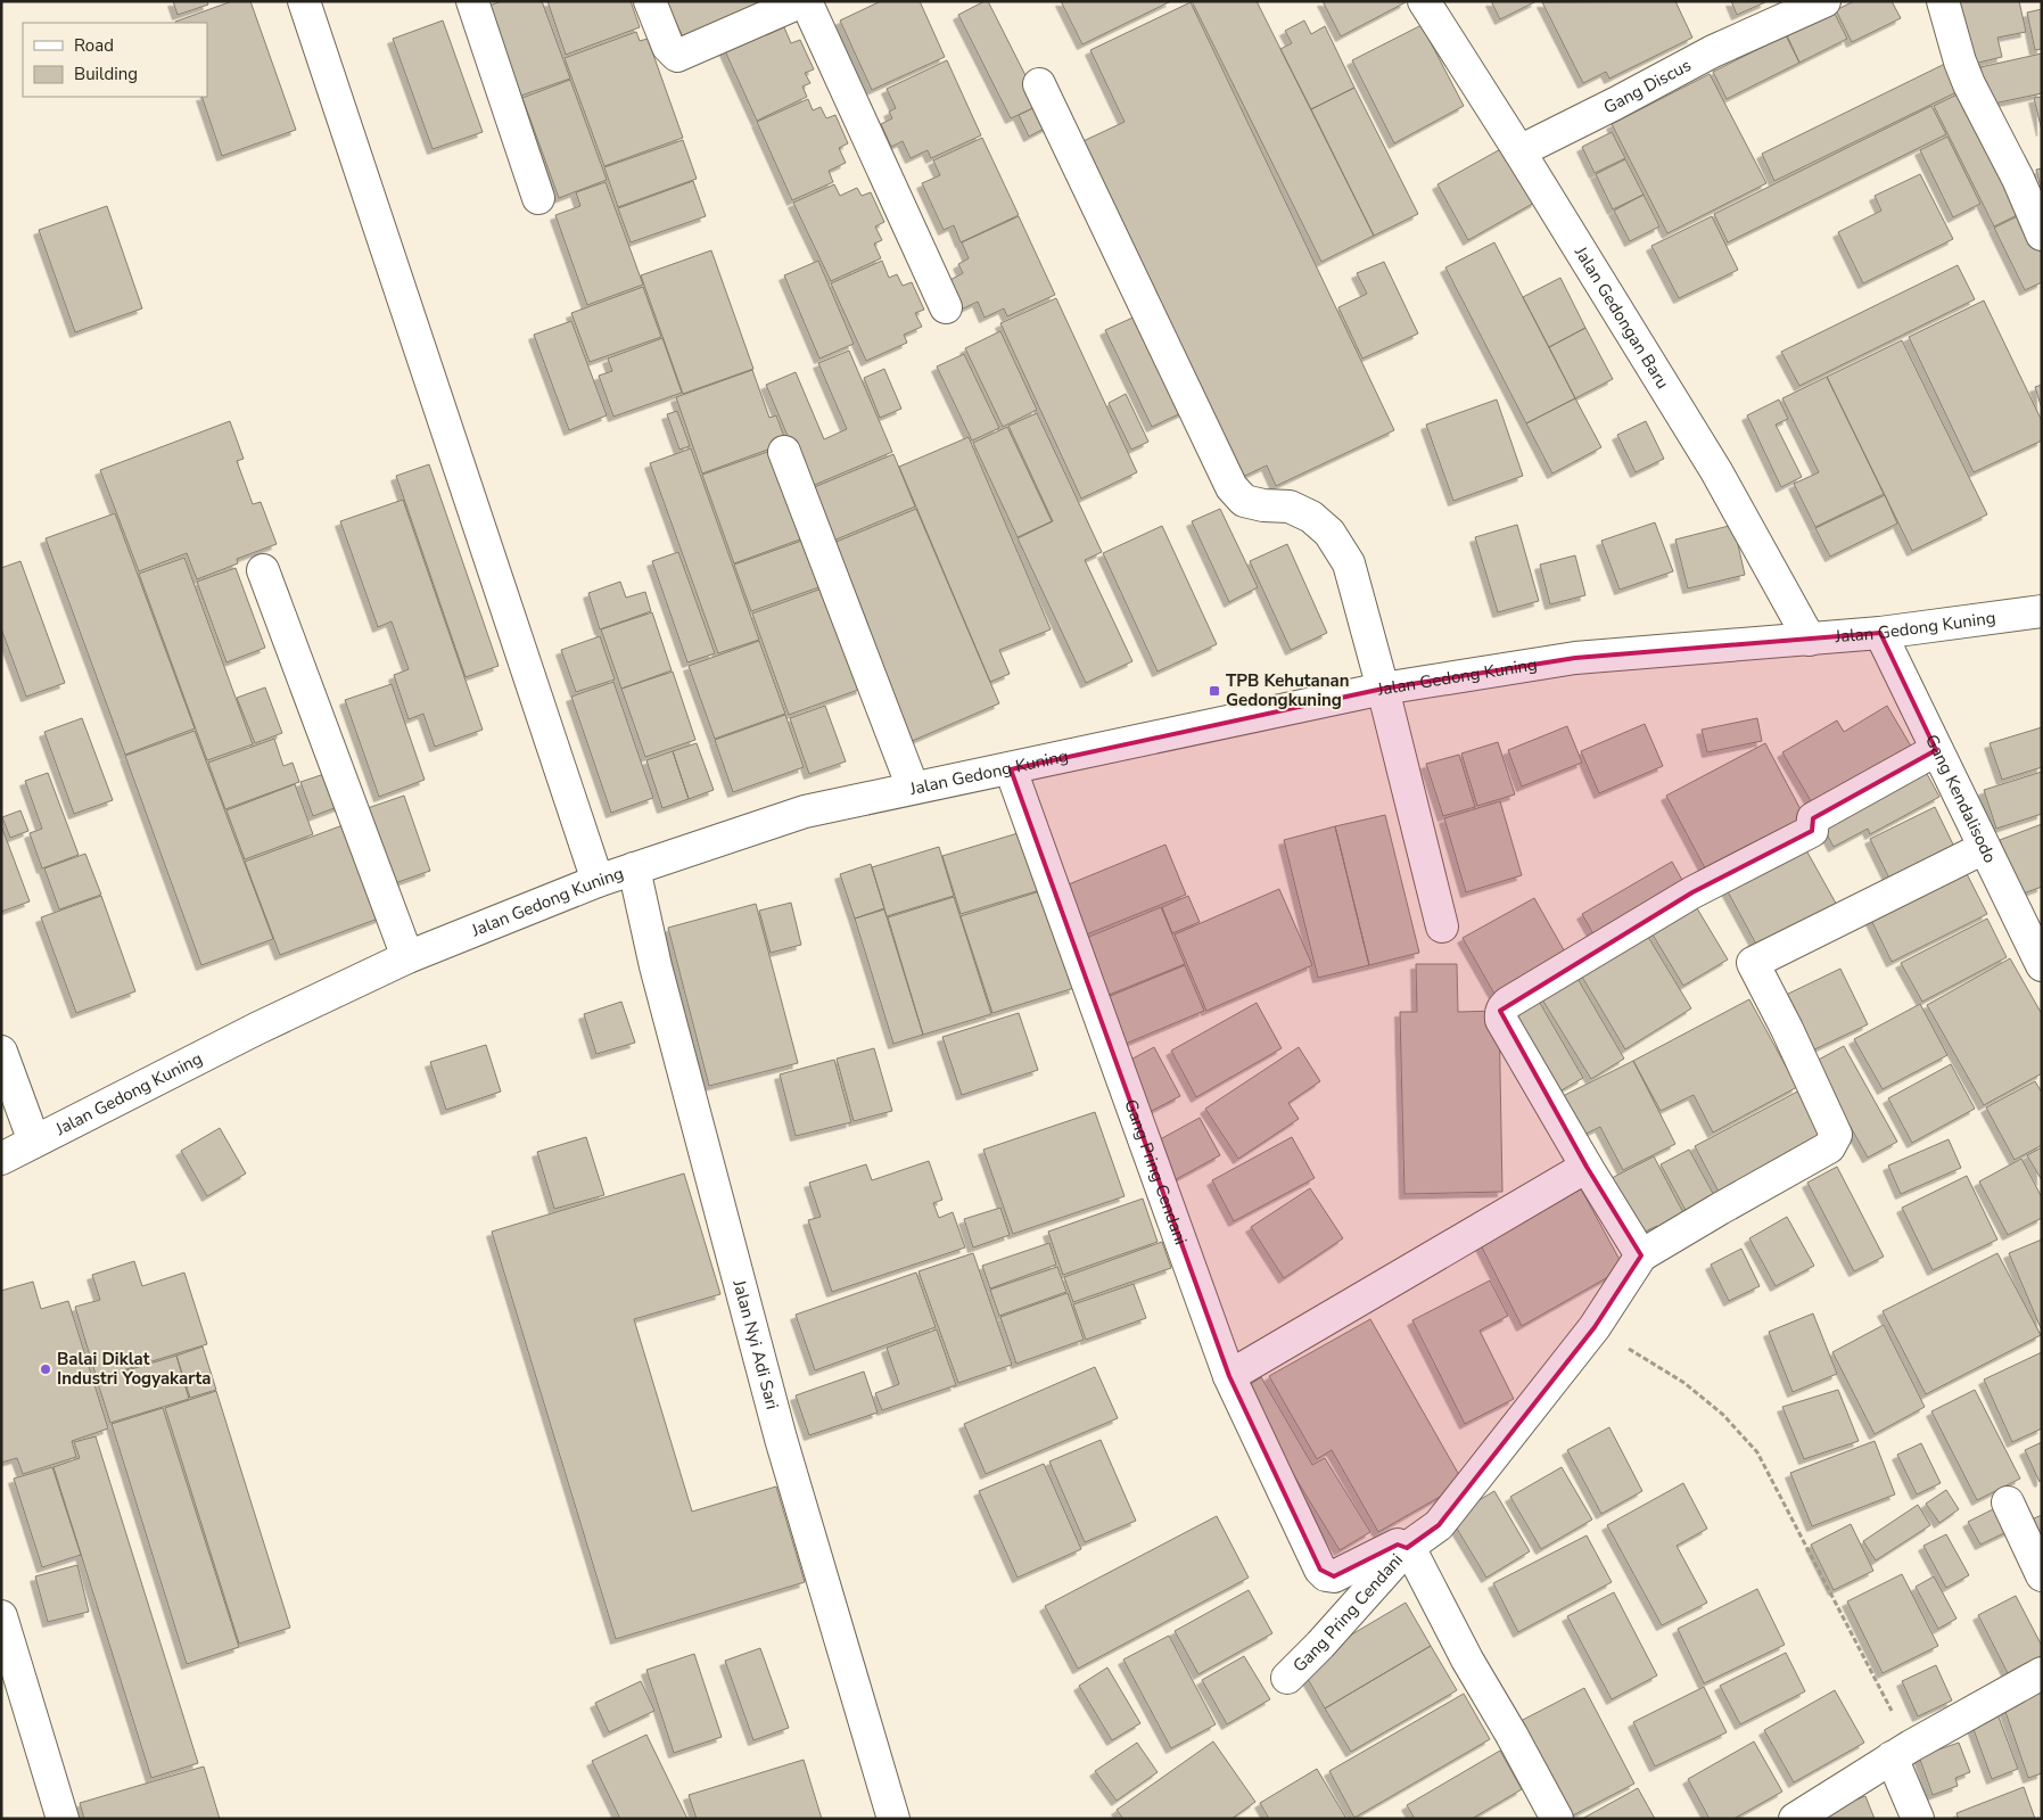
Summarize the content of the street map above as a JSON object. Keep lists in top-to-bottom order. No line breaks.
{"streets":{"street":["Gang Discus","Jalan Gedongan Baru","Jalan Gedong Kuning","Gang Kendalisodo","Gang Pring Cendani","Jalan Nyi Adi Sari"]},"crossings":[["Gang Discus","Jalan Gedongan Baru"],["Jalan Gedongan Baru","Jalan Gedong Kuning"],["Jalan Gedong Kuning","Gang Kendalisodo"],["Jalan Gedong Kuning","Gang Pring Cendani"],["Jalan Gedong Kuning","Jalan Nyi Adi Sari"]],"places":{"transit":["TPB Kehutanan Gedongkuning"],"other":["Balai Diklat Industri Yogyakarta"]},"legend":["Road","Building"]}
